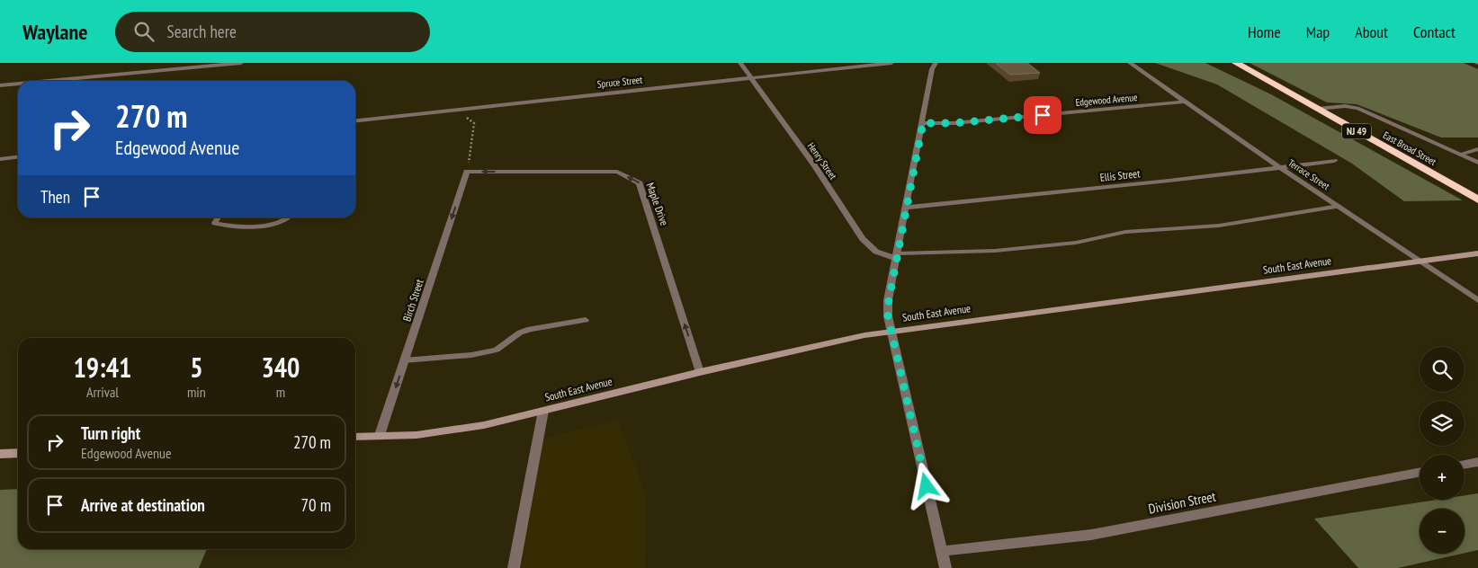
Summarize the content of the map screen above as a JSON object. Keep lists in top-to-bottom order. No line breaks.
{"streets":{"highway":["NJ 49","East Broad Street"],"street":["Spruce Street","Edgewood Avenue","Henry Street","Terrace Street","Ellis Street","Maple Drive","South East Avenue","Birch Street","Division Street"]},"crossings":[["Spruce Street","Henry Street"],["Edgewood Avenue","Terrace Street"],["Terrace Street","Ellis Street"],["Terrace Street","South East Avenue"],["Maple Drive","South East Avenue"],["Maple Drive","Birch Street"],["South East Avenue","Birch Street"]],"one_way":["Maple Drive","Birch Street"],"page":{"header":"Waylane","search":"Search here","nav":["Home","Map","About","Contact"],"turn":["270 m","Edgewood Avenue"],"then":"Then","eta":["19:41","Arrival","5","min","340","m"],"map_buttons":["+","−"],"list":[{"name":"Turn right","note":"Edgewood Avenue","value":"270 m"},{"name":"Arrive at destination","value":"70 m"}]}}
